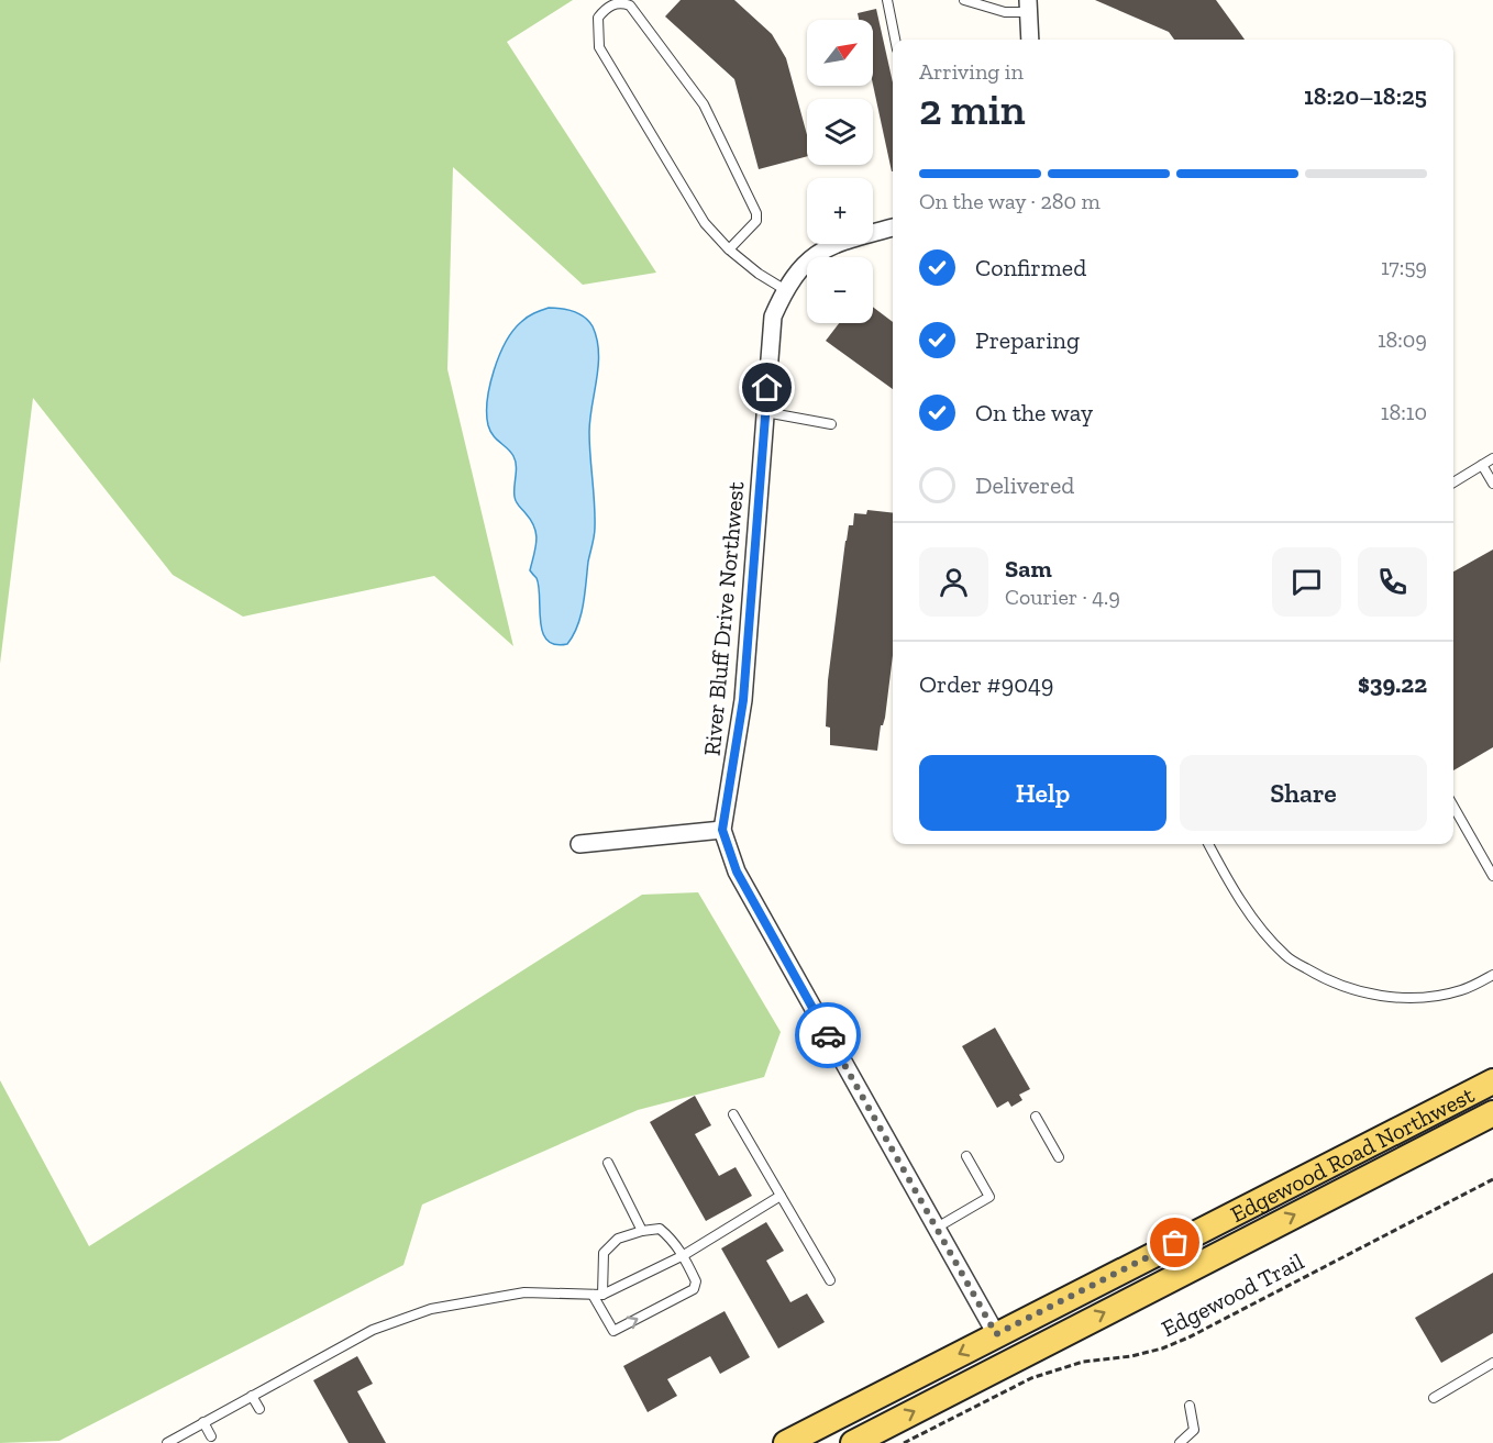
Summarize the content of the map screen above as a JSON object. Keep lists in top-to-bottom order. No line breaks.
{"streets":{"main road":["Edgewood Road Northwest"],"street":["River Bluff Drive Northwest"],"path":["Edgewood Trail"]},"crossings":[["River Bluff Drive Northwest","Edgewood Road Northwest"]],"north":"top right","page":{"map_buttons":["+","−"],"heading":["2 min","Arriving in","18:20–18:25"],"panel":["Sam","Courier · 4.9","Order #9049","$39.22"],"bar":"On the way · 280 m","list":[["Confirmed","17:59"],["Preparing","18:09"],["On the way","18:10"],"Delivered"],"buttons":["Help","Share"]}}
